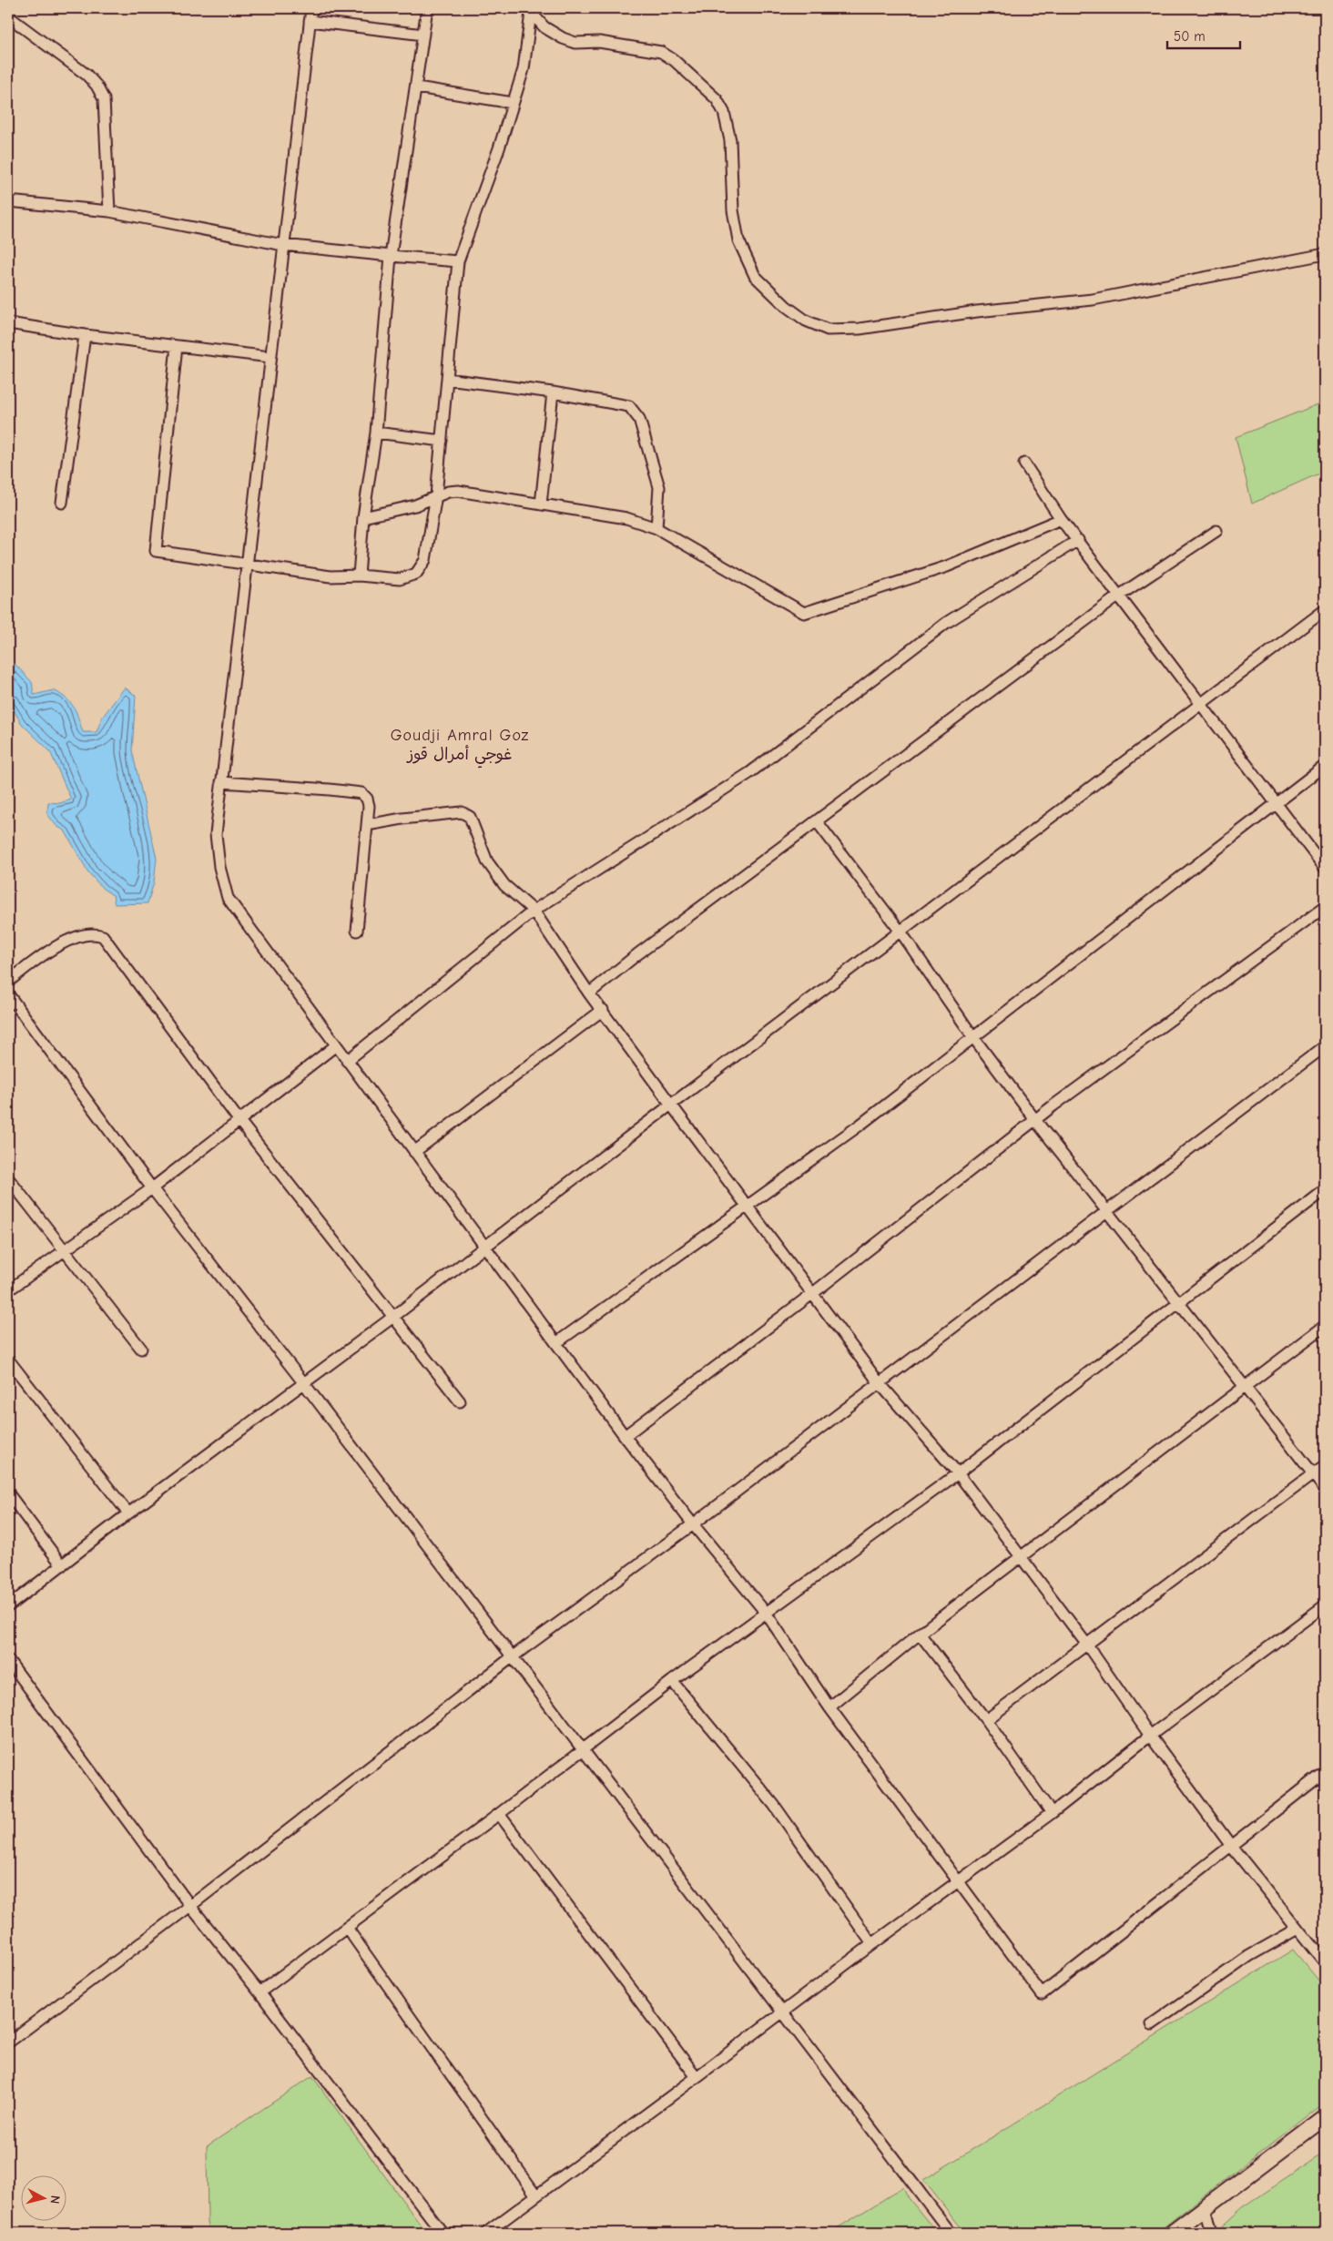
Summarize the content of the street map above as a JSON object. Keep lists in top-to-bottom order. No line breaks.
{"districts":["Goudji Amral Goz غوجي أمرال قوز"],"scale_bar":"50 m","north":"right"}
